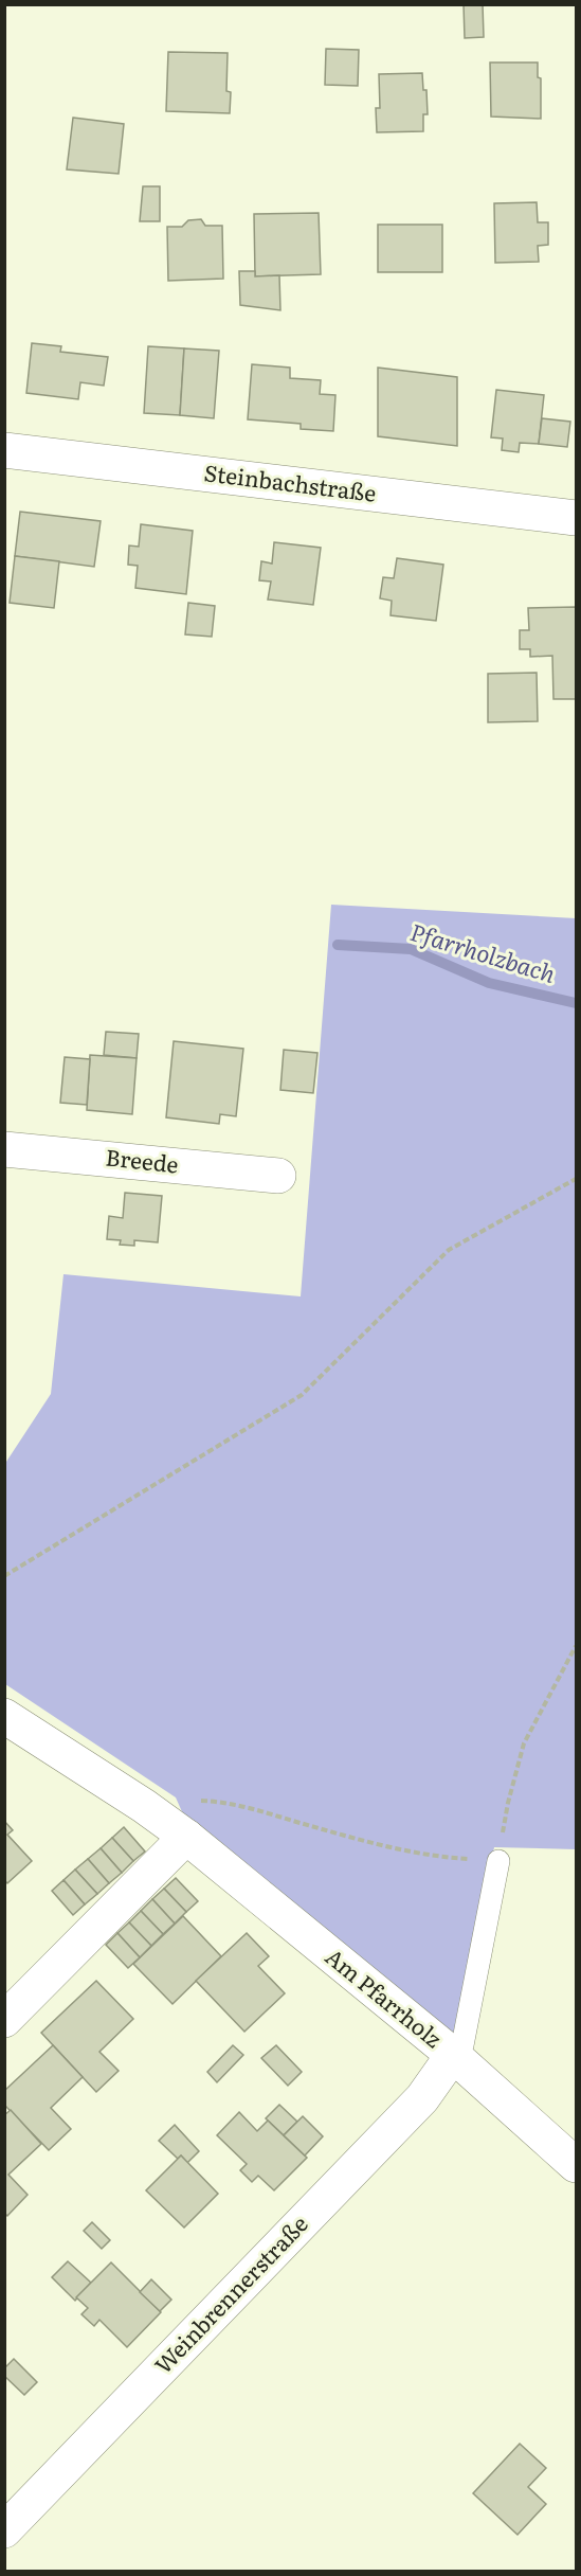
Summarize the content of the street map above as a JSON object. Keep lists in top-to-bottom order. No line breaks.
{"streets":{"street":["Steinbachstraße","Breede","Am Pfarrholz","Weinbrennerstraße"]},"crossings":[["Am Pfarrholz","Weinbrennerstraße"]],"water":["Pfarrholzbach"]}
